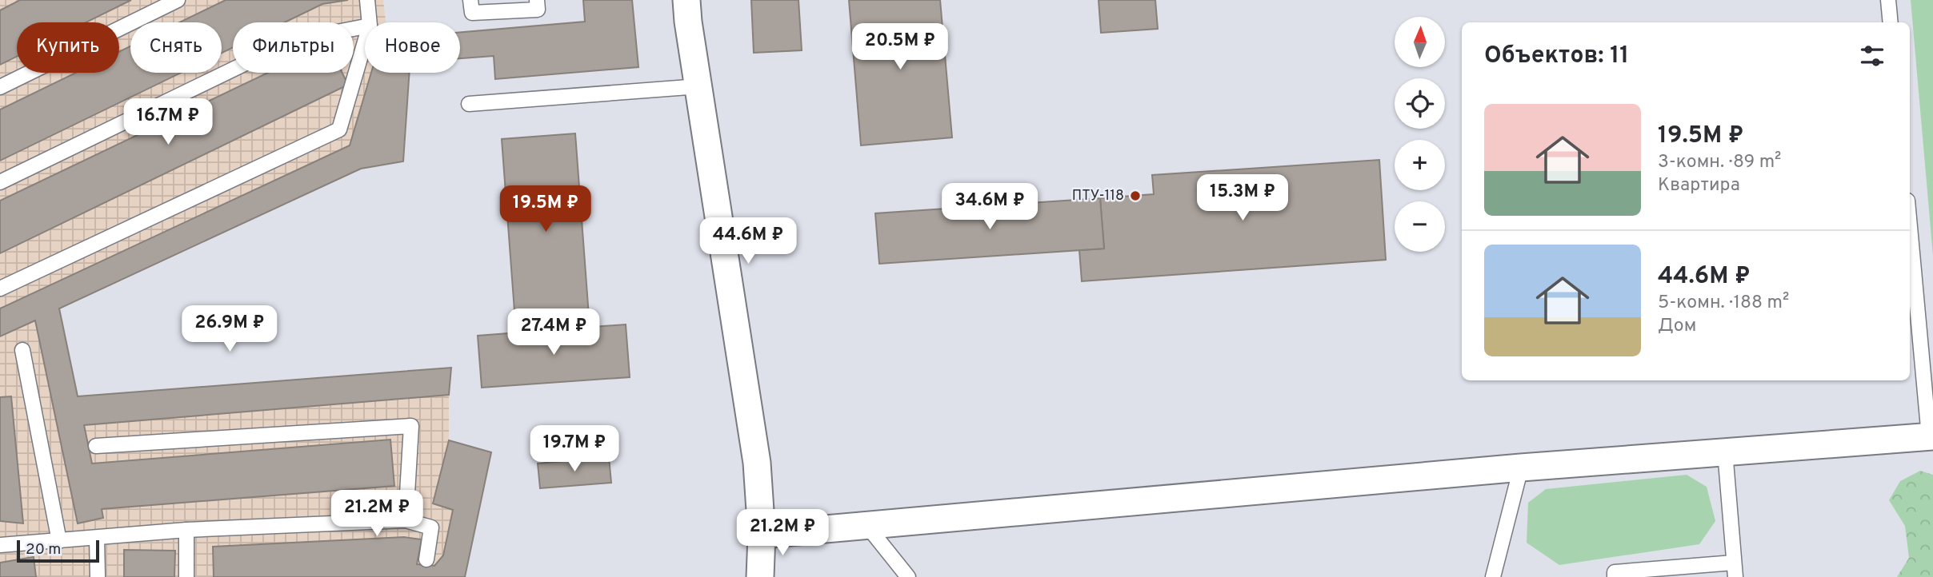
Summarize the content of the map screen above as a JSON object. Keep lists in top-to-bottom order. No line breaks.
{"places":["ПТУ-118"],"scale_bar":"20 m","north":"top","page":{"map_buttons":["+","−"],"chip":["Купить","Снять","Фильтры","Новое"],"heading":"Объектов: 11","price":["20.5M ₽","16.7M ₽","15.3M ₽","34.6M ₽","19.5M ₽","44.6M ₽","26.9M ₽","27.4M ₽","19.7M ₽","21.2M ₽","21.2M ₽"],"list":[{"name":"19.5M ₽","note":"3-комн. · 89 m² · Квартира"},{"name":"44.6M ₽","note":"5-комн. · 188 m² · Дом"}],"scale":"20 m"}}
